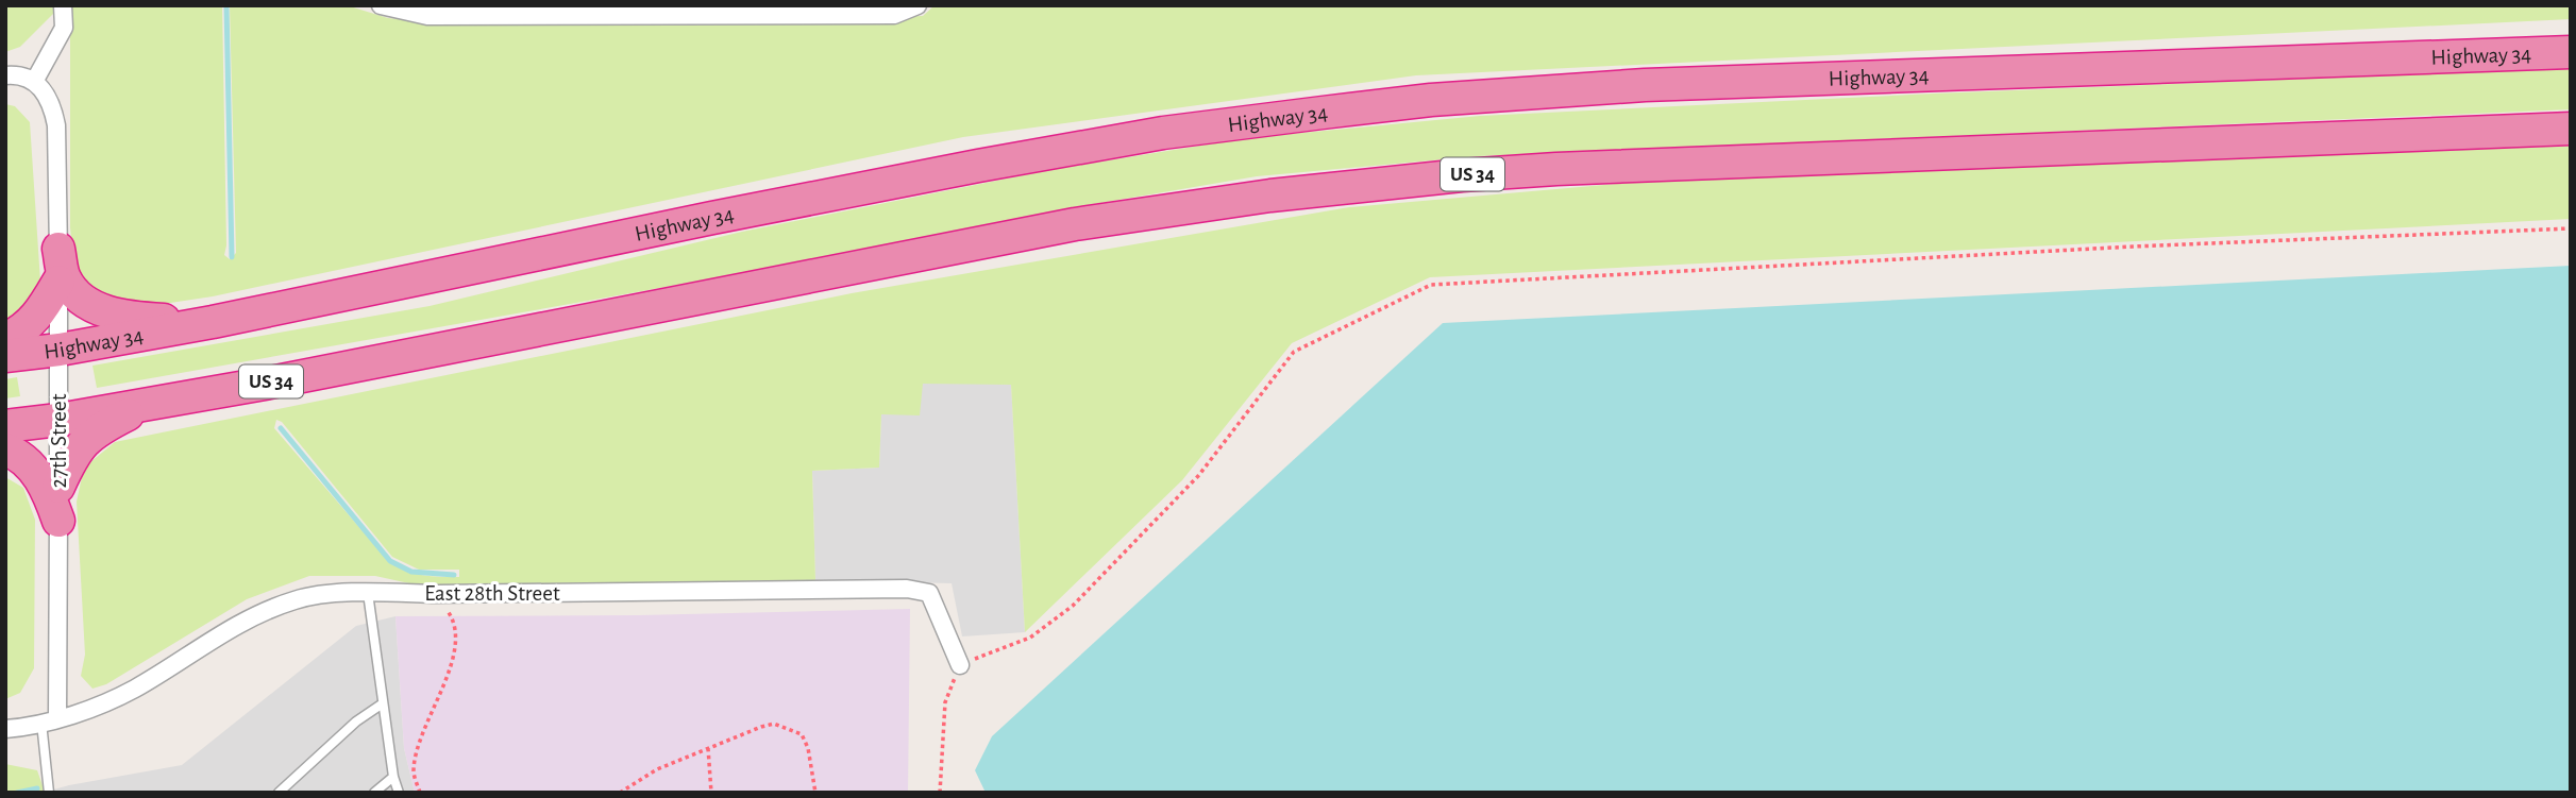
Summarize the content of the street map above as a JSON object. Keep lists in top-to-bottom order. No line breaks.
{"streets":{"highway":["Highway 34","US 34"],"street":["27th Street","East 28th Street"]},"crossings":[["Highway 34","27th Street"],["US 34","27th Street"],["27th Street","East 28th Street"]]}
